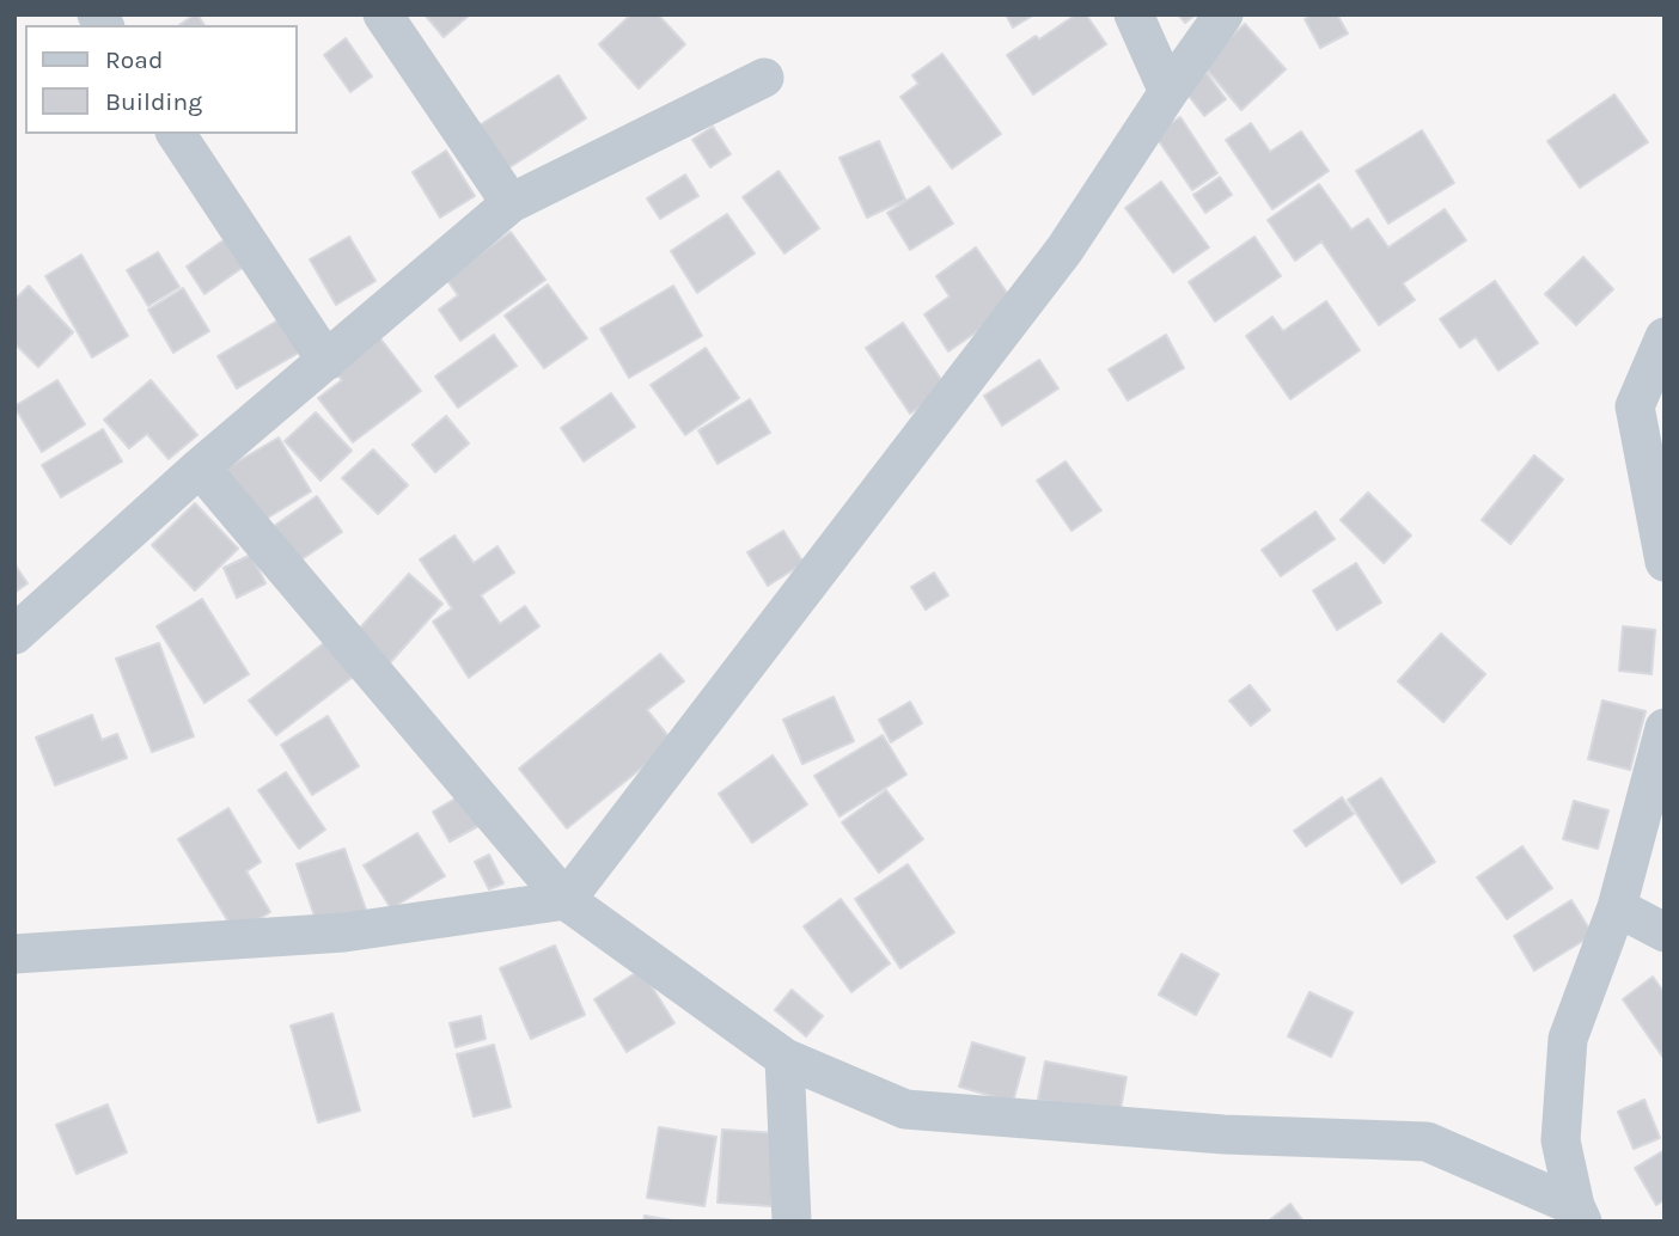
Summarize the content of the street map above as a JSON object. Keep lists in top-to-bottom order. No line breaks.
{"legend":["Road","Building"]}
